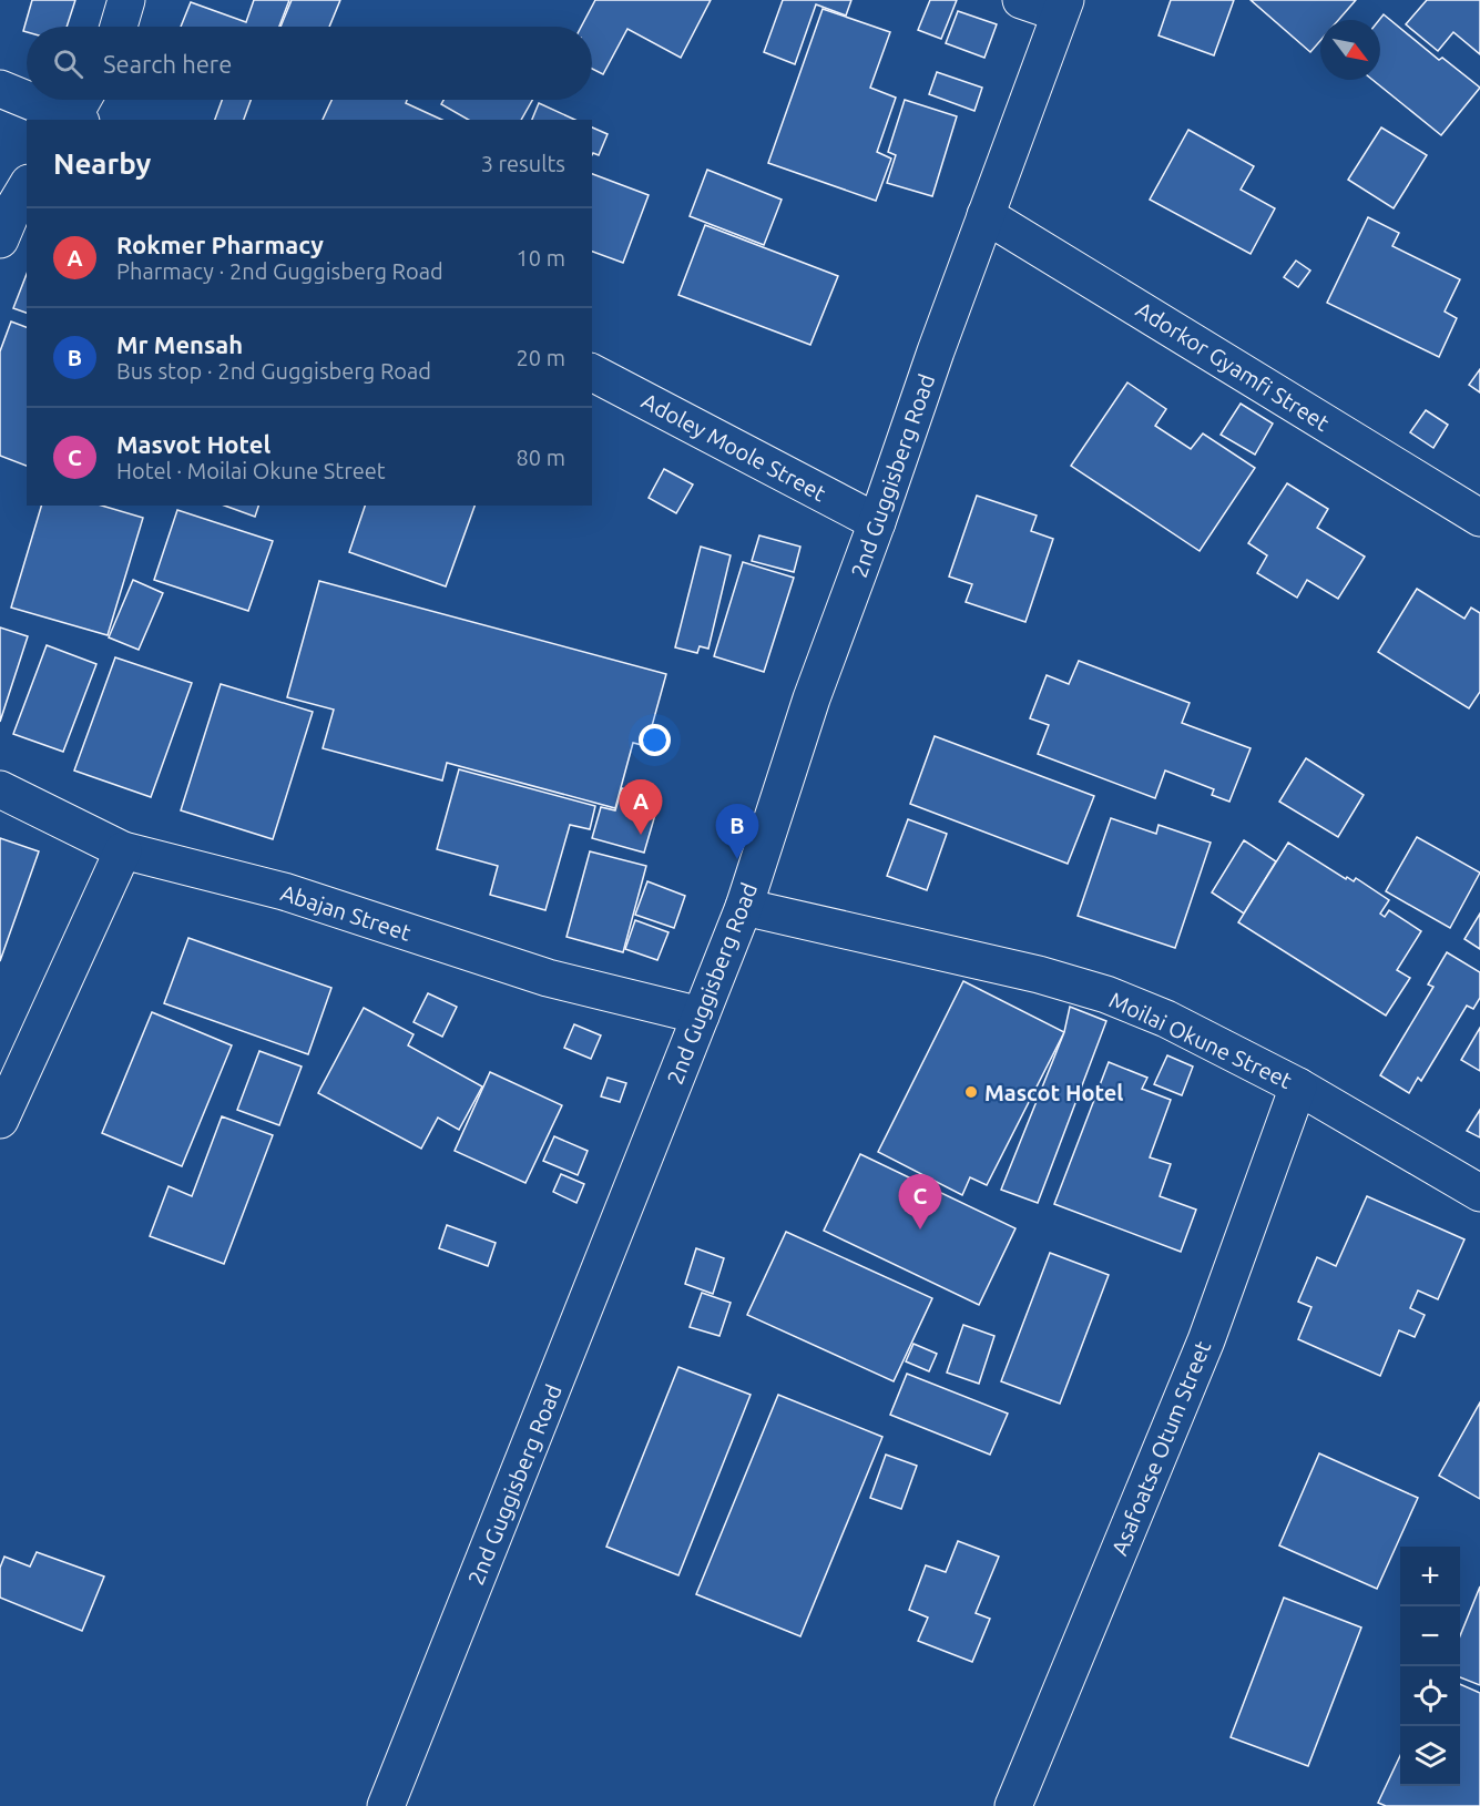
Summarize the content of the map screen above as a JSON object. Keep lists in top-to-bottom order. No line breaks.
{"streets":{"street":["Adorkor Gyamfi Street","Adoley Moole Street","2nd Guggisberg Road","Abajan Street","Moilai Okune Street","Asafoatse Otum Street"]},"crossings":[["Adorkor Gyamfi Street","2nd Guggisberg Road"],["Adoley Moole Street","2nd Guggisberg Road"],["2nd Guggisberg Road","Abajan Street"],["2nd Guggisberg Road","Moilai Okune Street"],["Moilai Okune Street","Asafoatse Otum Street"]],"places":["Mascot Hotel"],"north":"bottom right","page":{"search":"Search here","heading":["Nearby","3 results"],"list":[{"mark":"A","name":"Rokmer Pharmacy","note":"Pharmacy · 2nd Guggisberg Road","value":"10 m"},{"mark":"B","name":"Mr Mensah","note":"Bus stop · 2nd Guggisberg Road","value":"20 m"},{"mark":"C","name":"Masvot Hotel","note":"Hotel · Moilai Okune Street","value":"80 m"}],"pins":["A","B","C"],"map_buttons":["+","−"]}}
